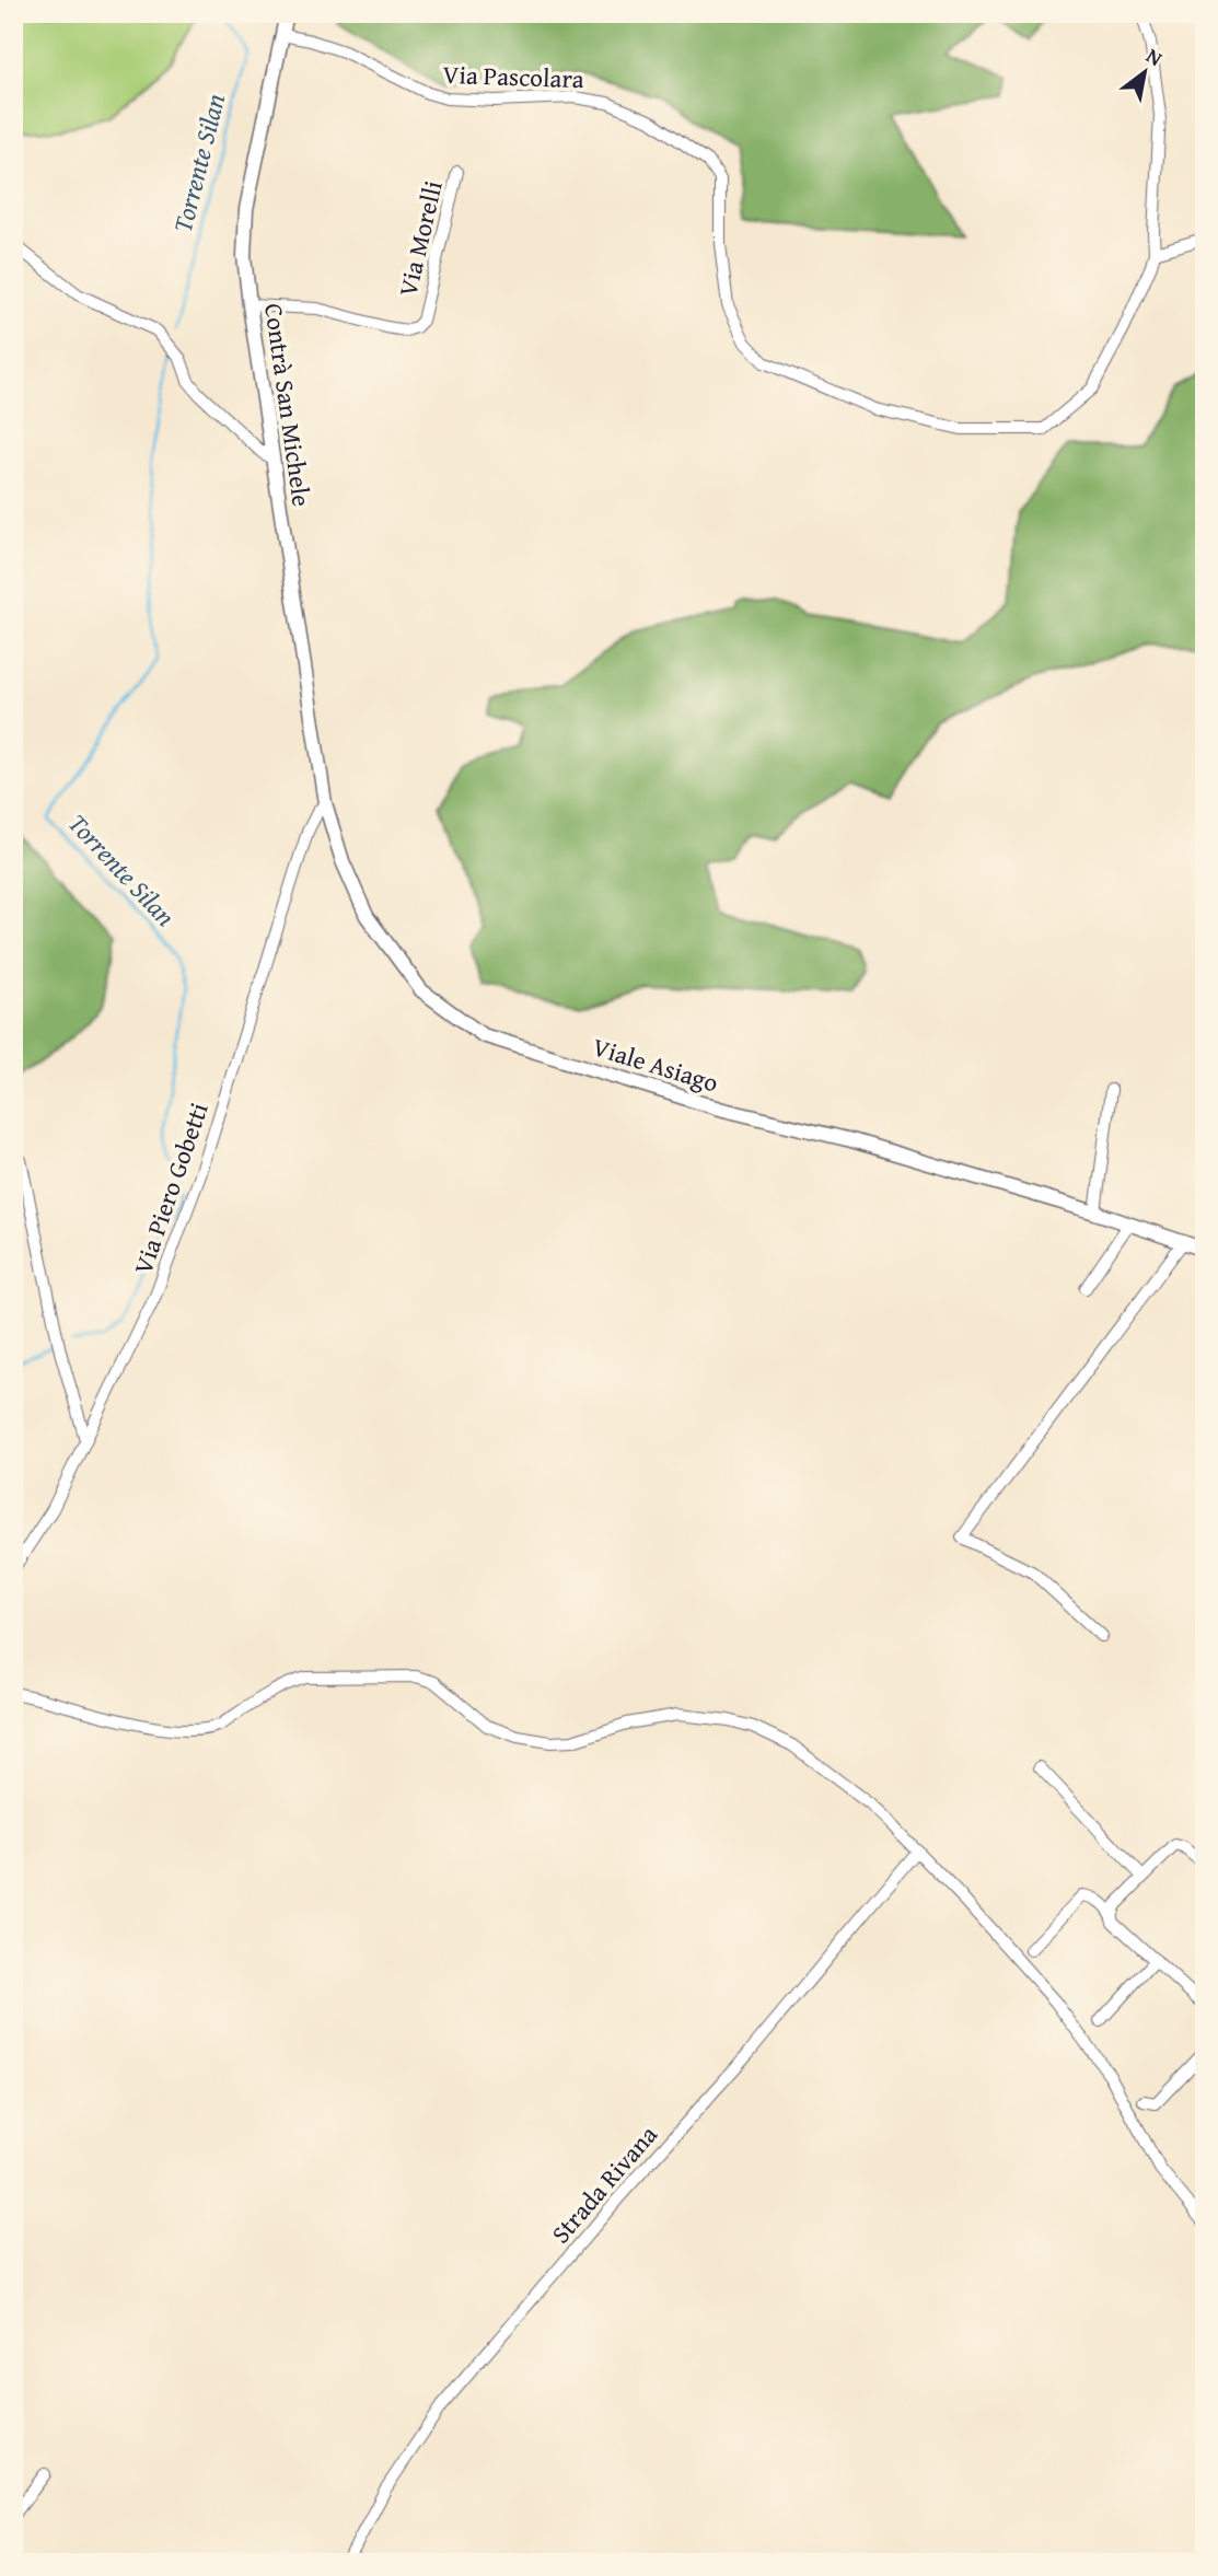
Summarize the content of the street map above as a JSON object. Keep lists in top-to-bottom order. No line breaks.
{"streets":{"main road":["Contrà San Michele","Viale Asiago"],"street":["Via Pascolara","Via Morelli","Via Piero Gobetti","Strada Rivana"]},"crossings":[["Via Pascolara","Contrà San Michele"],["Via Morelli","Contrà San Michele"],["Contrà San Michele","Viale Asiago"],["Contrà San Michele","Via Piero Gobetti"],["Viale Asiago","Via Piero Gobetti"]],"water":["Torrente Silan"],"north":"top right"}
